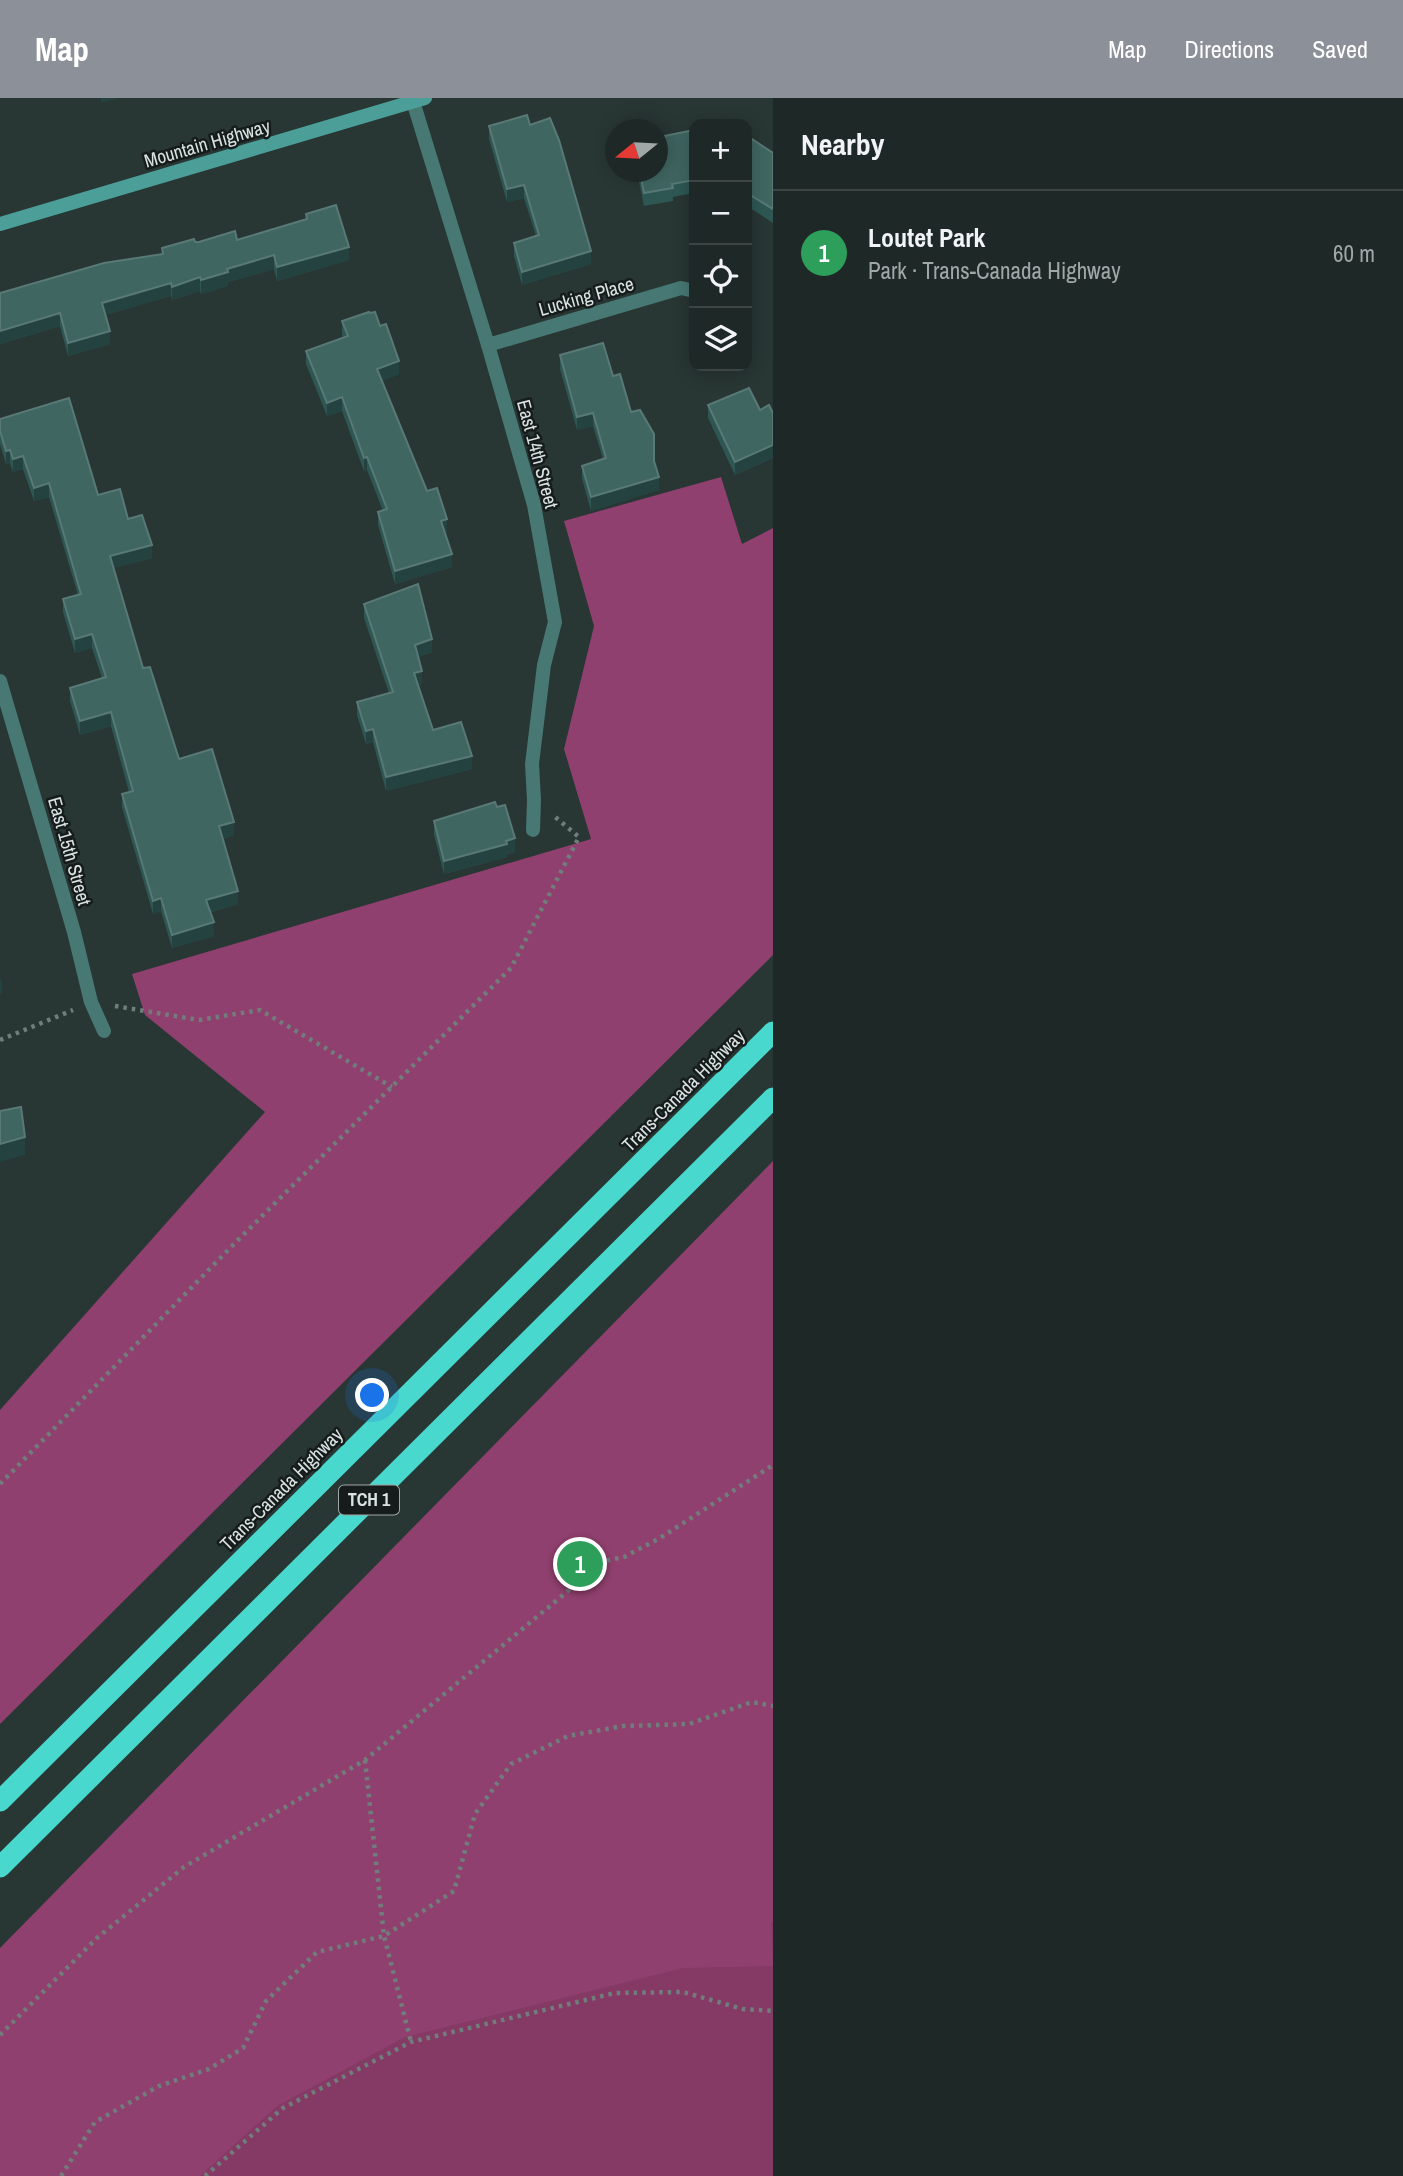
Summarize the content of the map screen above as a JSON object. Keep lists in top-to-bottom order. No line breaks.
{"streets":{"highway":["Trans-Canada Highway","TCH 1"],"main road":["Mountain Highway"],"street":["Lucking Place","East 14th Street","East 15th Street"]},"crossings":[["Mountain Highway","East 14th Street"],["Lucking Place","East 14th Street"]],"north":"left","page":{"header":"Map","nav":["Map","Directions","Saved"],"heading":"Nearby","map_buttons":["+","−"],"list":[{"mark":"1","name":"Loutet Park","note":"Park · Trans-Canada Highway","value":"60 m"}],"pins":"1"}}
